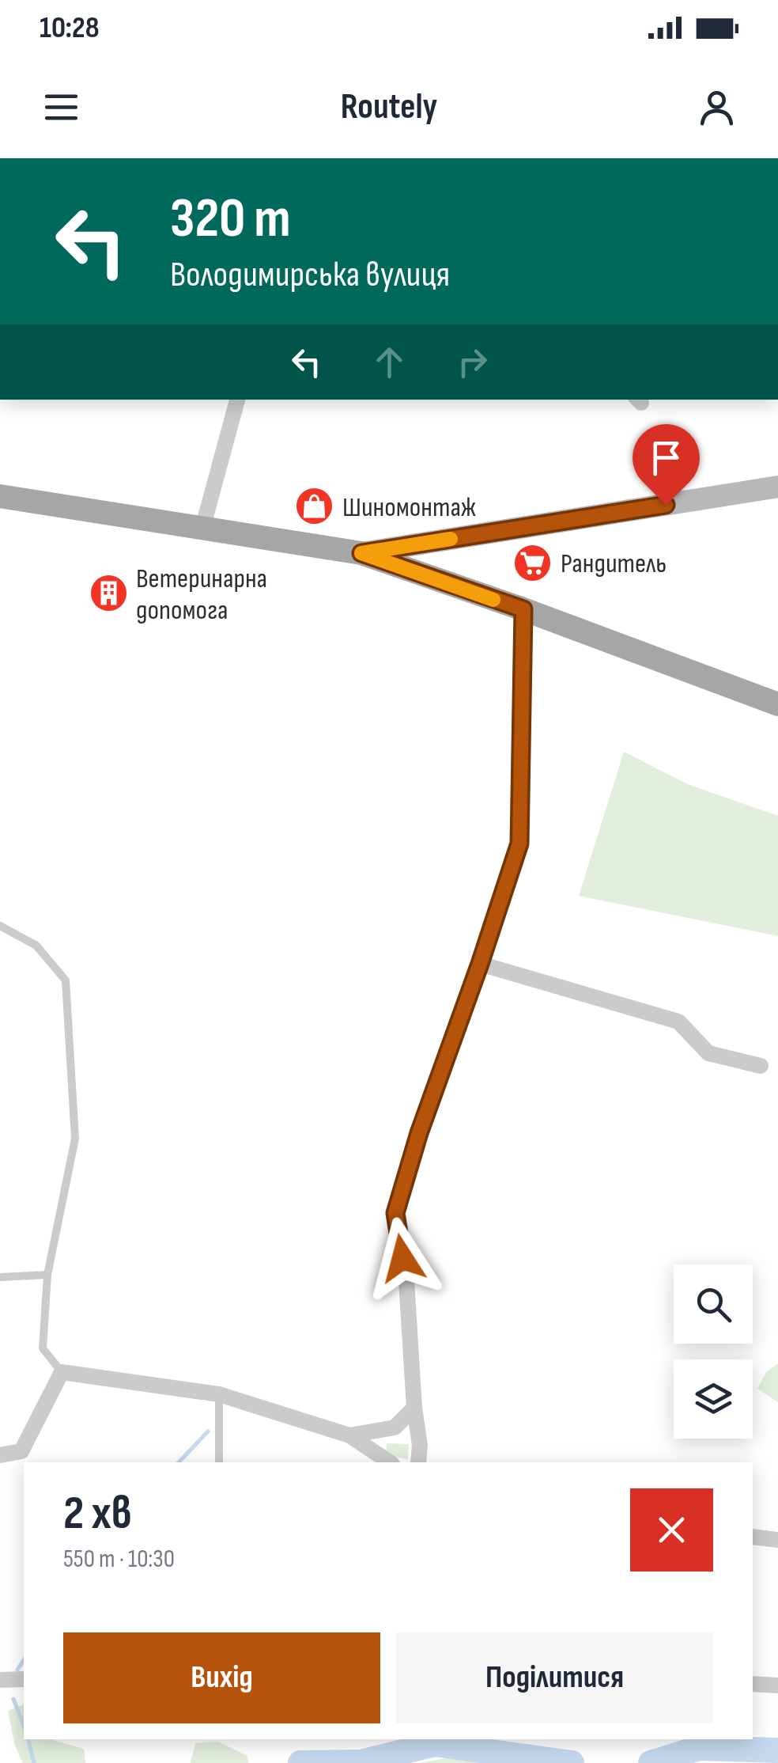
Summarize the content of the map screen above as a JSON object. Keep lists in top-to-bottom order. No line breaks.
{"places":{"shop":["Шиномонтаж"],"supermarket":["Рандитель"],"building":["Ветеринарна допомога"]},"page":{"status":"10:28","header":"Routely","turn":["320 m","Володимирська вулиця"],"heading":["2 хв","550 m · 10:30"],"buttons":["Вихід","Поділитися"]}}
